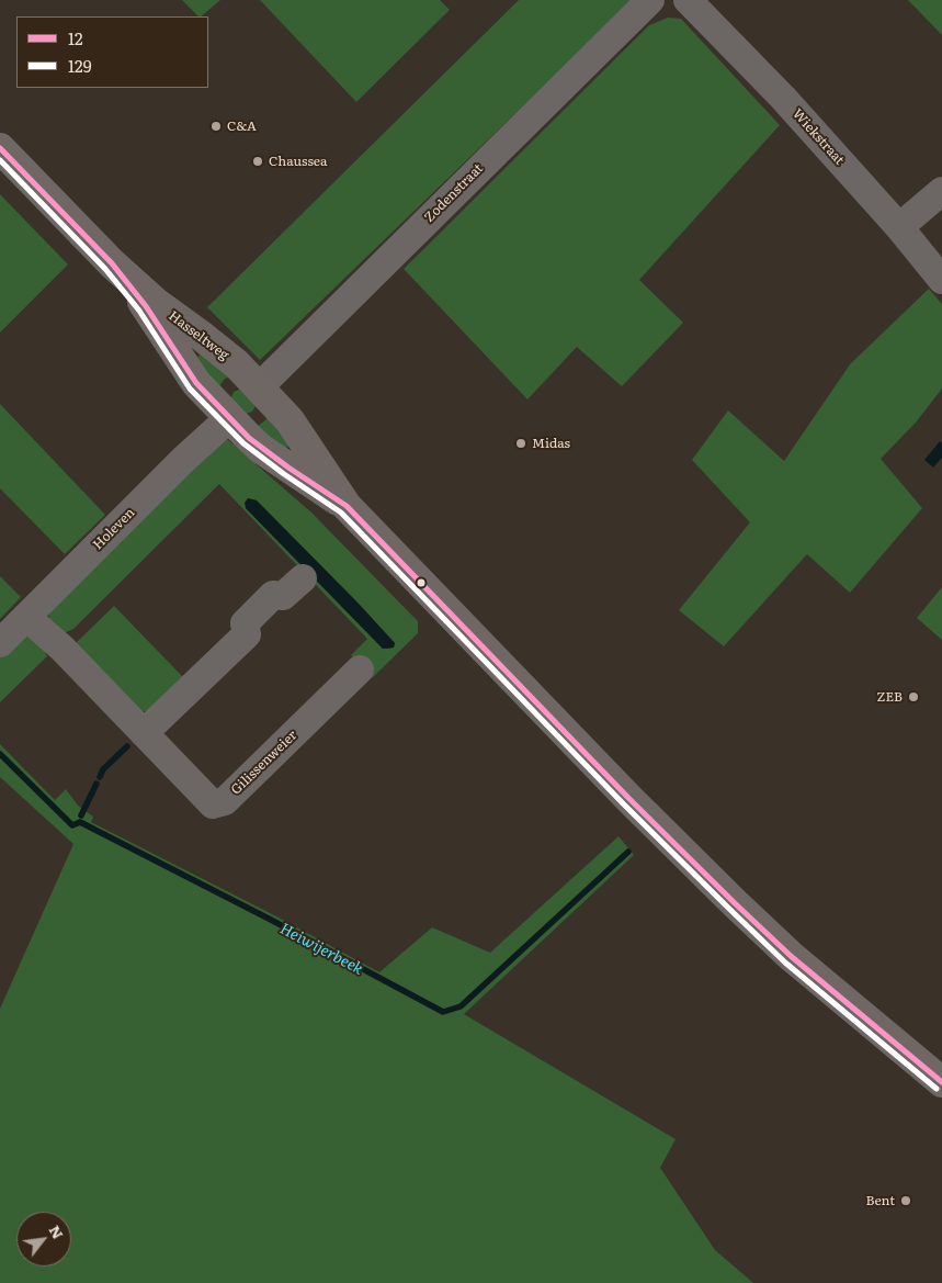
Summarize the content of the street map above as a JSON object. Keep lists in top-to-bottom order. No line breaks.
{"streets":{"main road":["Hasseltweg"],"street":["Wiekstraat","Zodenstraat","Holeven","Gilissenweier"]},"crossings":[["Zodenstraat","Hasseltweg"],["Hasseltweg","Holeven"],["Holeven","Gilissenweier"]],"water":["Heiwijerbeek"],"places":["C&A","Chaussea","Midas","ZEB","Bent"],"lines":["transit line 12","transit line 129"],"legend":["12","129"],"north":"top right"}
